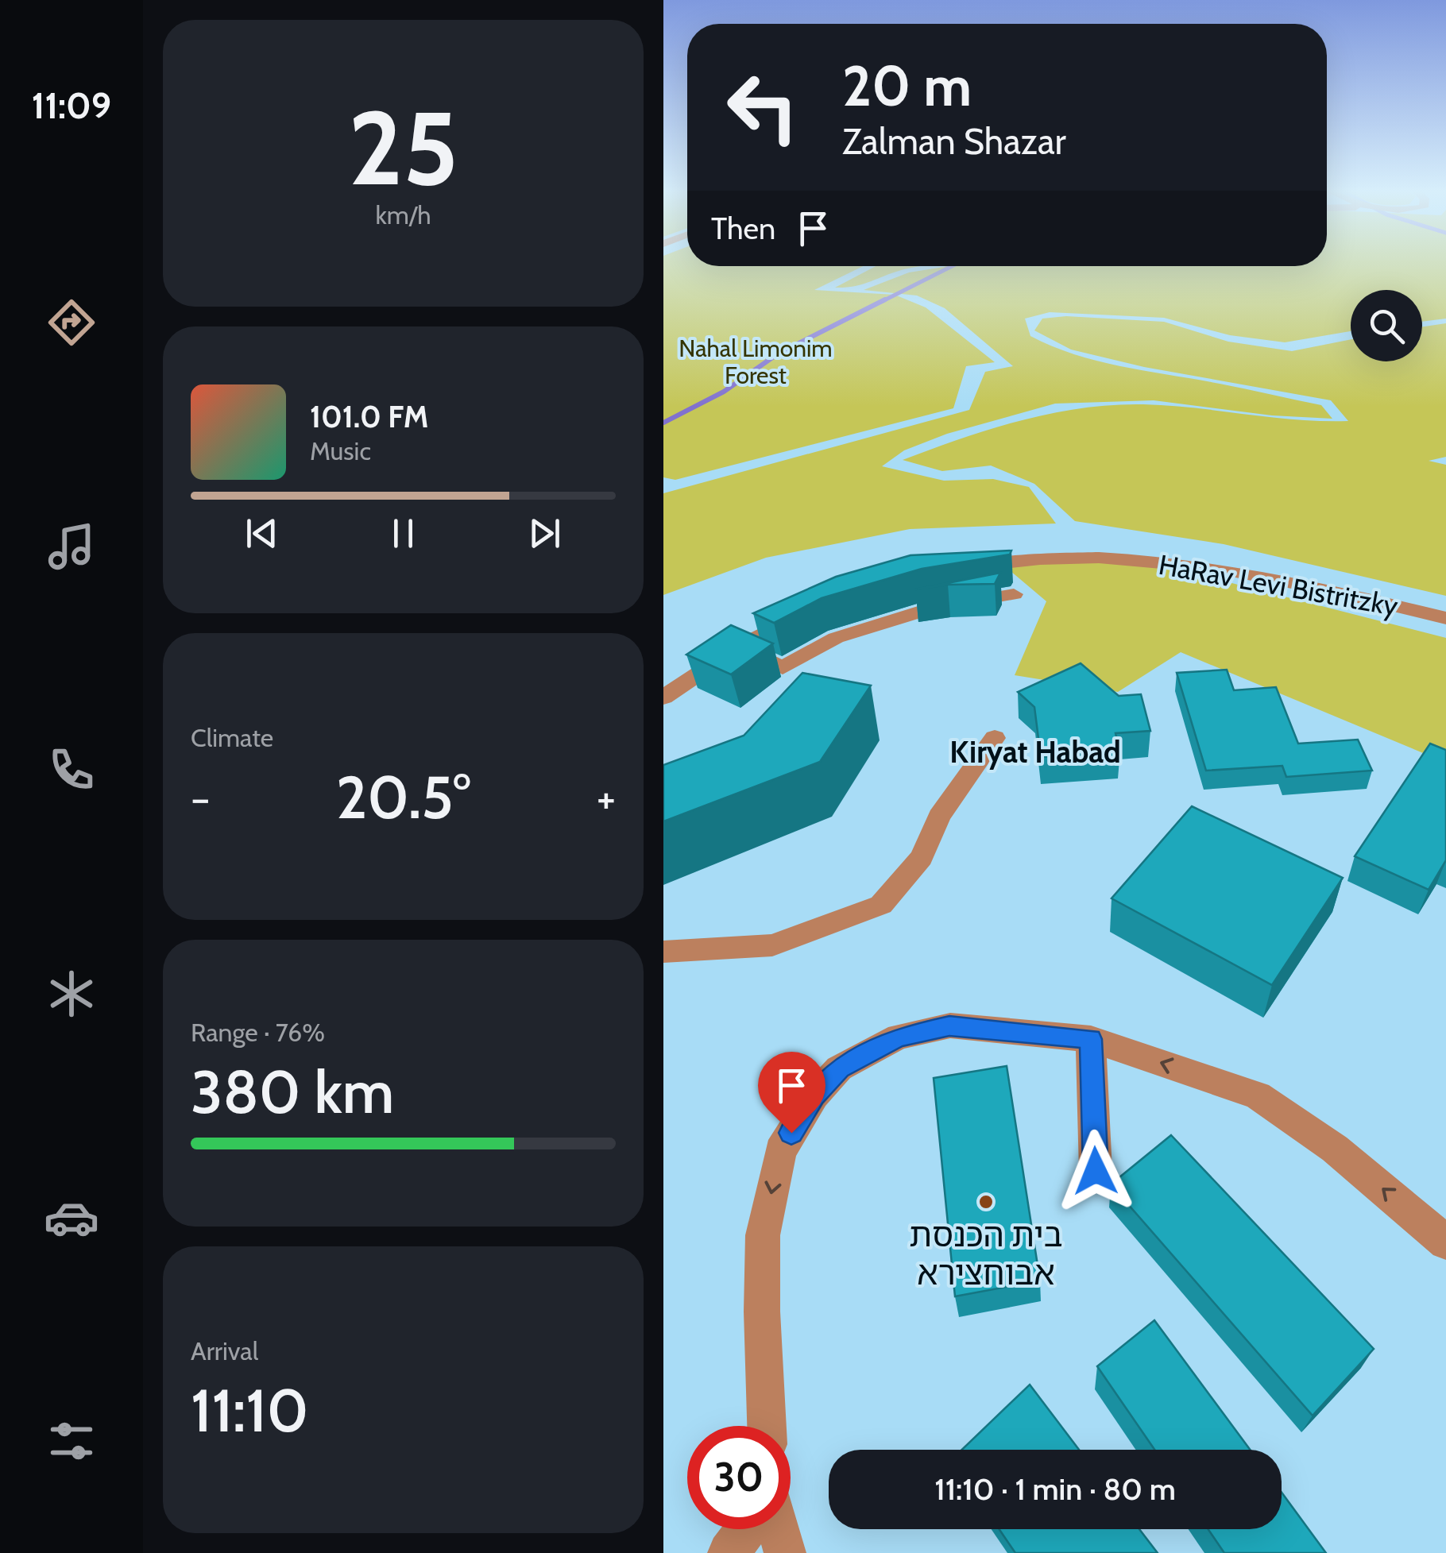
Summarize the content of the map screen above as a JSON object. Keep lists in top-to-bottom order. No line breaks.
{"streets":{"street":["HaRav Levi Bistritzky"]},"districts":["Kiryat Habad"],"parks":["Nahal Limonim Forest"],"places":["בית הכנסת אבוחצירא"],"page":{"tabs":"11:09","tile":[["25","km/h"],"Climate",["Range · 76%","380 km"],["Arrival","11:10"]],"turn":["20 m","Zalman Shazar"],"then":"Then","song":["101.0 FM","Music"],"heat":["−","20.5°","+"],"limit":"30","trip":"11:10 · 1 min · 80 m"}}
